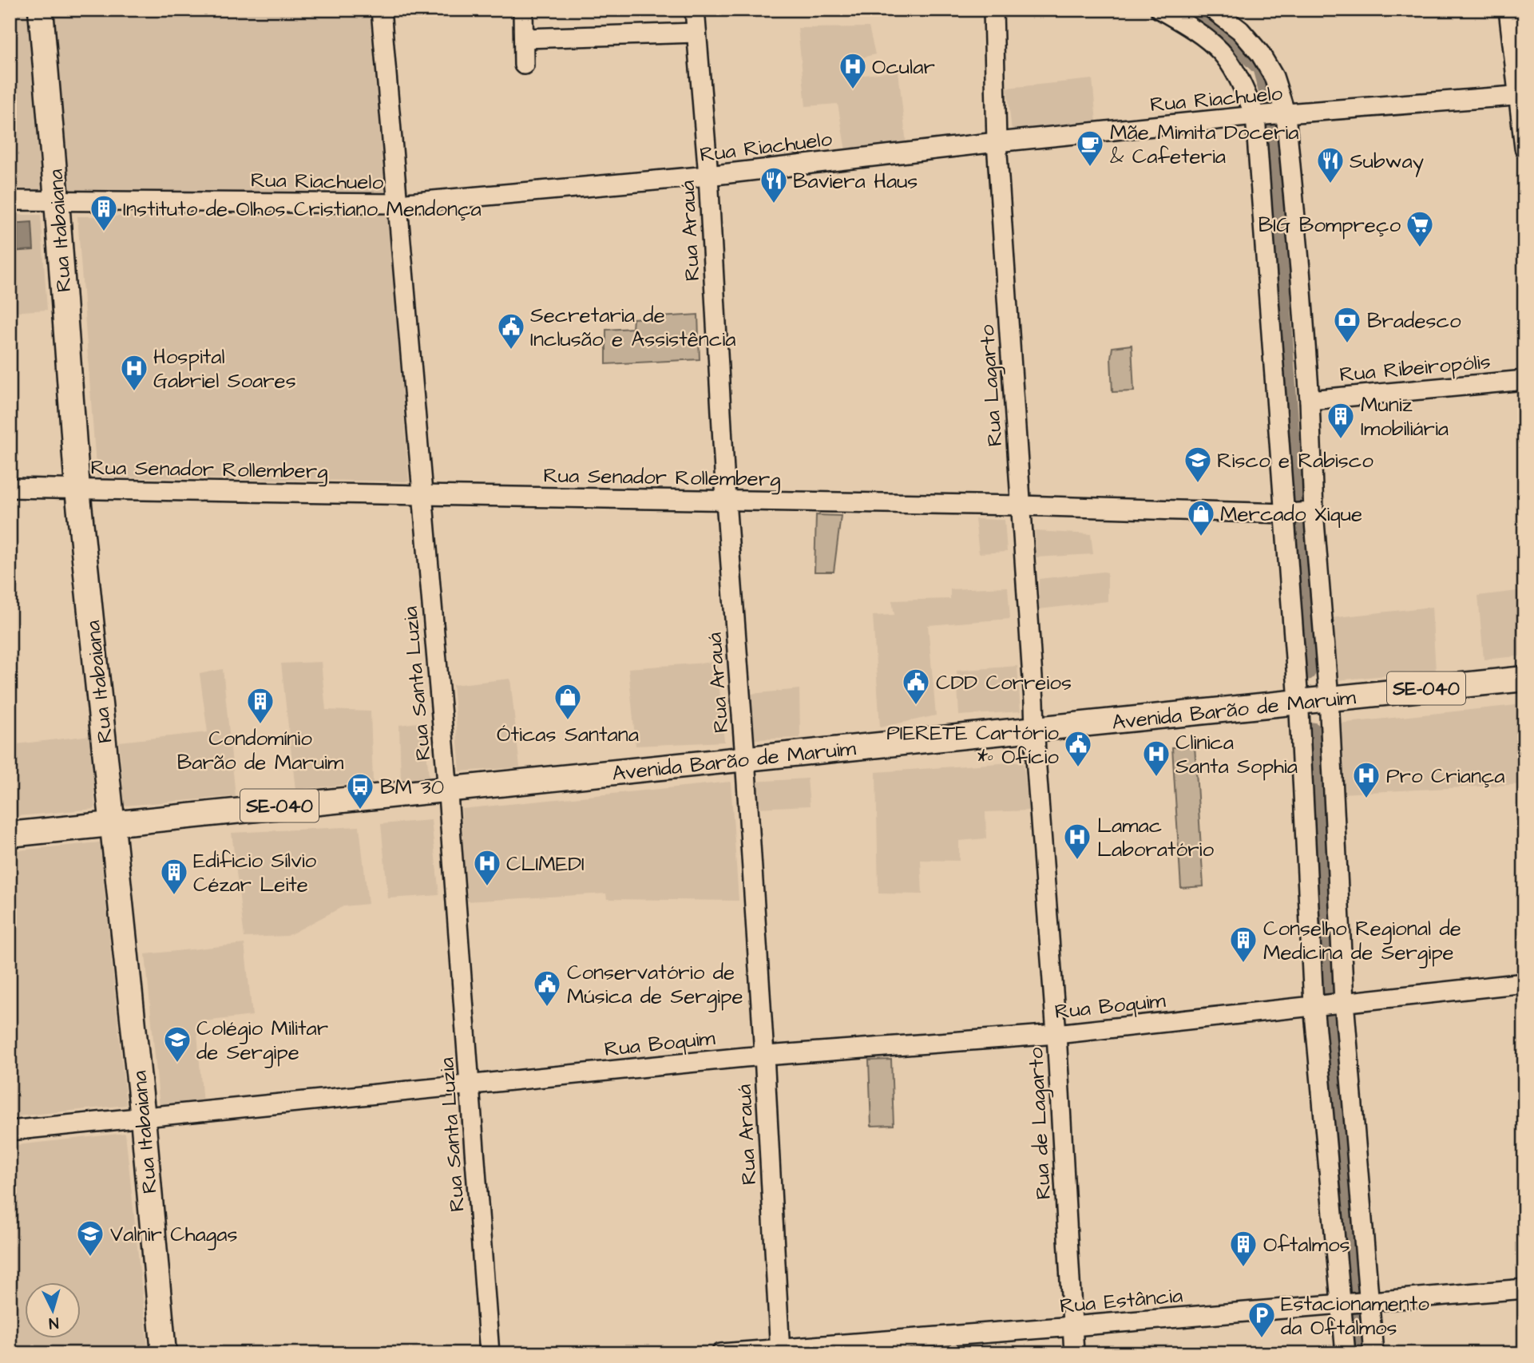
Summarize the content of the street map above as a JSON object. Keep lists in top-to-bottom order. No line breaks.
{"streets":{"main road":["Rua Itabaiana","SE-040","Avenida Barão de Maruim"],"street":["Rua Riachuelo","Rua Arauá","Rua Ribeiropólis","Rua Lagarto","Rua Senador Rollemberg","Rua Santa Luzia","Rua Boquim","Rua de Lagarto","Rua Estância"]},"crossings":[["Rua Riachuelo","Rua Itabaiana"],["Rua Riachuelo","Rua Arauá"],["Rua Riachuelo","Rua Lagarto"],["Rua Riachuelo","Rua Santa Luzia"],["Rua Itabaiana","Rua Senador Rollemberg"],["Rua Itabaiana","Avenida Barão de Maruim"],["Rua Itabaiana","Rua Boquim"],["Rua Arauá","Rua Senador Rollemberg"],["Rua Arauá","Avenida Barão de Maruim"],["Rua Arauá","Rua Boquim"],["Rua Arauá","Rua Estância"],["Rua Lagarto","Rua Senador Rollemberg"],["Rua Lagarto","Avenida Barão de Maruim"],["Rua Lagarto","Rua de Lagarto"],["Rua Senador Rollemberg","Rua Santa Luzia"],["Rua Santa Luzia","Avenida Barão de Maruim"],["Rua Santa Luzia","Rua Boquim"],["Rua Boquim","Rua de Lagarto"],["Rua de Lagarto","Rua Estância"]],"places":{"hospital":["Ocular","Hospital Gabriel Soares","Clinica Santa Sophia","Pro Criança","Lamac Laboratório","CLIMEDI"],"cafe":["Mãe Mimita Doceria & Cafeteria"],"restaurant":["Subway","Baviera Haus"],"building":["Instituto de Olhos Cristiano Mendonça","Muniz Imobiliária","Condomínio Barão de Maruim","Edificio Sílvio Cézar Leite","Conselho Regional de Medicina de Sergipe","Oftalmos"],"supermarket":["BIG Bompreço"],"bank":["Bradesco"],"public building":["Secretaria de Inclusão e Assistência","CDD Correios","PIERETE Cartório *º Ofício","Conservatório de Música de Sergipe"],"school or university":["Risco e Rabisco","Colégio Militar de Sergipe","Valnir Chagas"],"shop":["Mercado Xique","Óticas Santana"],"bus stop":["BM 30"],"parking":["Estacionamento da Oftalmos"]},"north":"bottom"}
